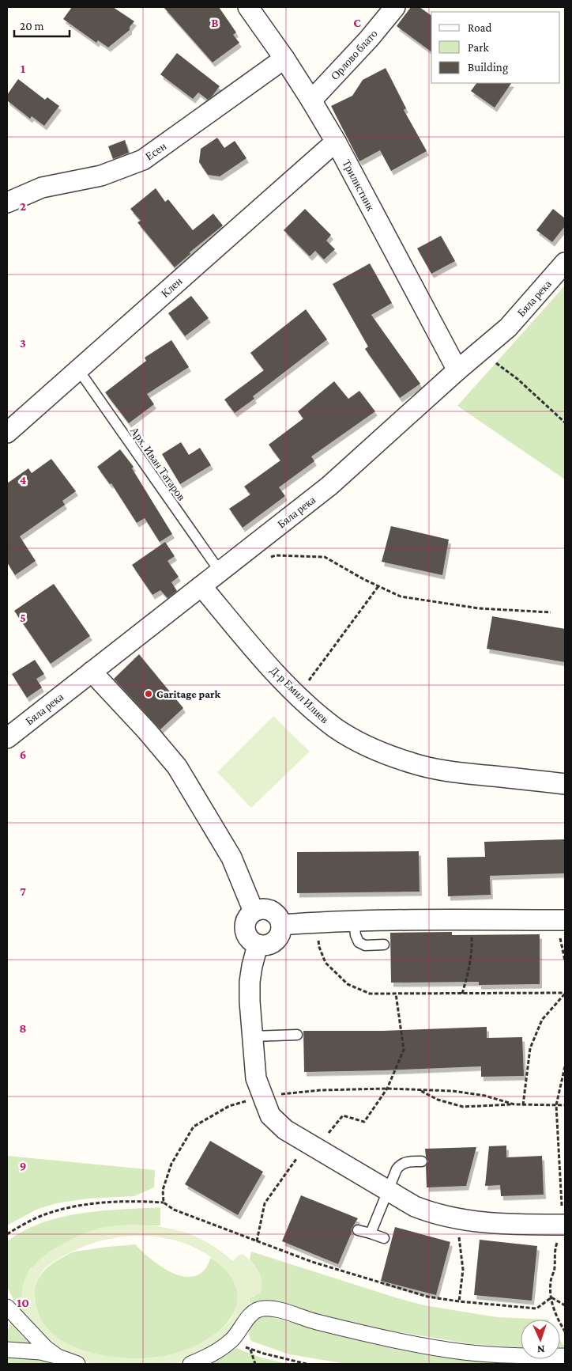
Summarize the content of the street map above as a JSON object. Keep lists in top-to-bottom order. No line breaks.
{"streets":{"street":["Орлово блато","Есен","Трилистник","Клен","Бяла река","Д-р Емил Илиев"],"lane":["Арх. Иван Татаров"]},"crossings":[["Орлово блато","Трилистник"],["Есен","Трилистник"],["Трилистник","Клен"],["Трилистник","Бяла река"],["Клен","Арх. Иван Татаров"],["Бяла река","Арх. Иван Татаров"],["Бяла река","Д-р Емил Илиев"]],"places":["Garitage park"],"legend":["Road","Park","Building"],"scale_bar":"20 m","north":"bottom","grid":{"columns":["B","C"],"rows":["1","2","3","4","5","6","7","8","9","10"]}}
